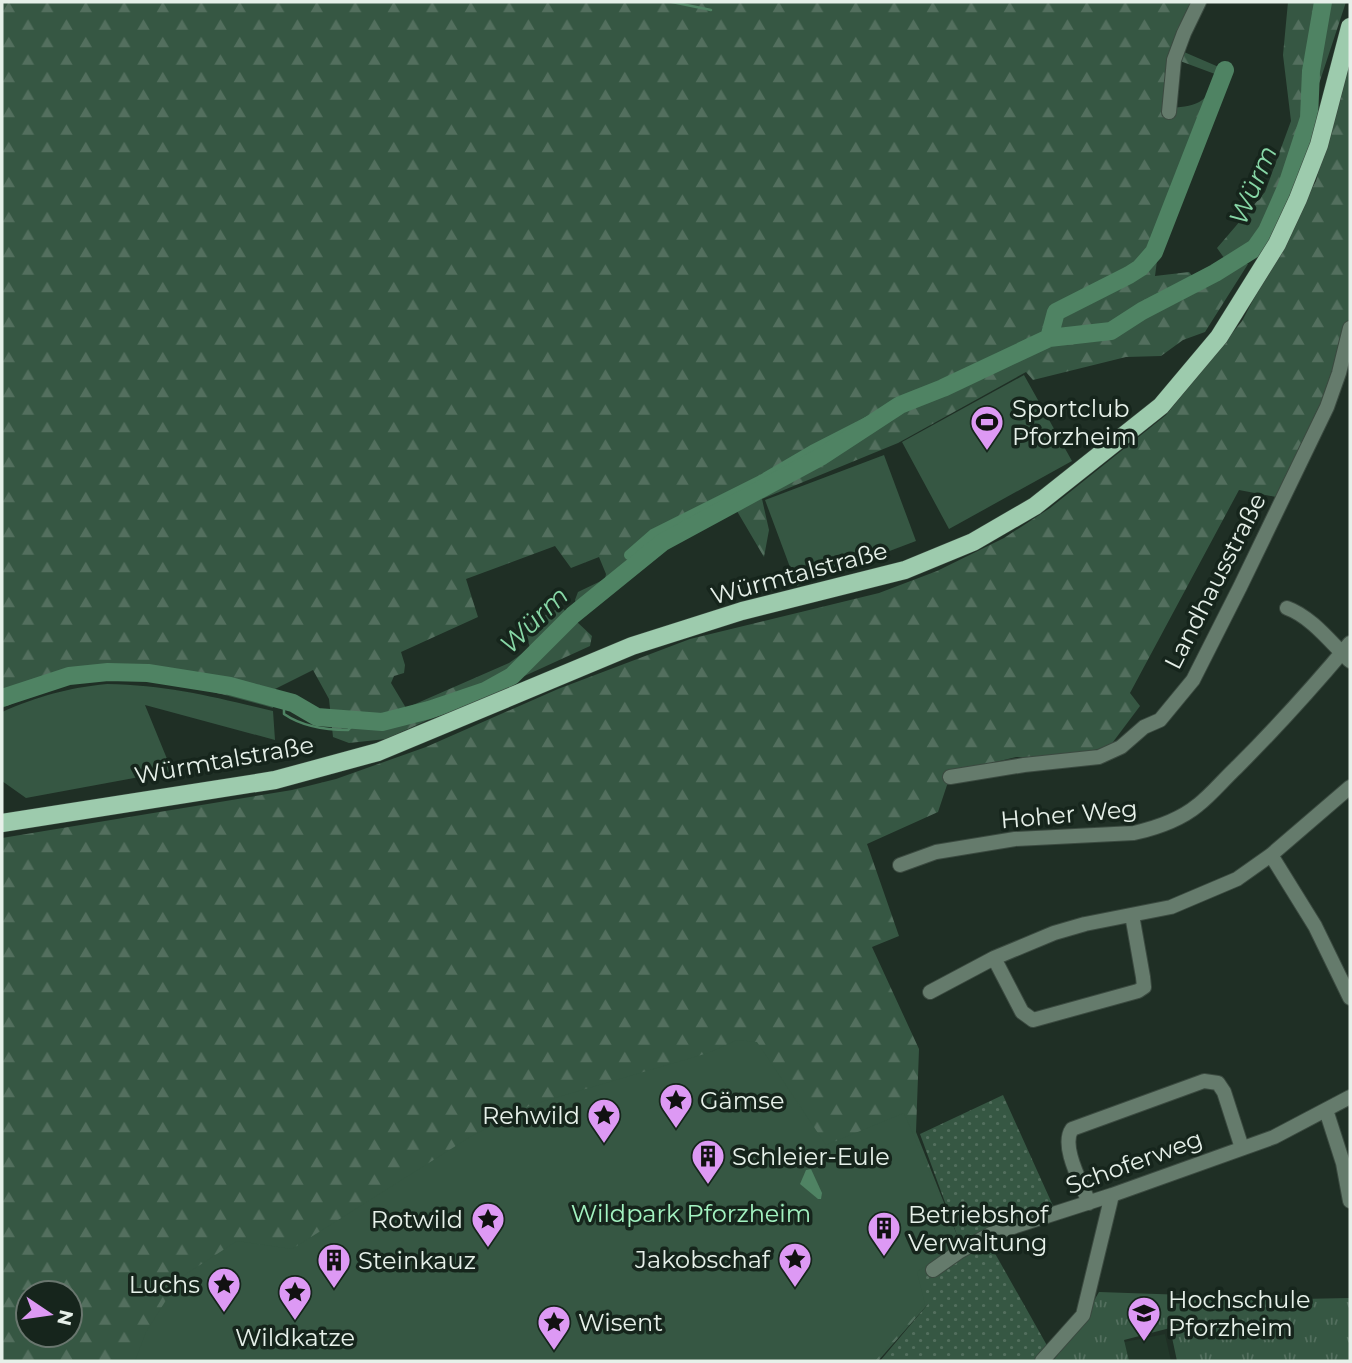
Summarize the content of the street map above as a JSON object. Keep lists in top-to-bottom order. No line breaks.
{"streets":{"main road":["Würmtalstraße"],"street":["Landhausstraße","Hoher Weg","Schoferweg"]},"water":["Würm"],"parks":["Wildpark Pforzheim"],"places":{"sports":["Sportclub Pforzheim"],"place":["Gämse","Rehwild","Rotwild","Jakobschaf","Luchs","Wildkatze","Wisent"],"building":["Schleier-Eule","Betriebshof Verwaltung","Steinkauz"],"school or university":["Hochschule Pforzheim"]},"north":"right"}
